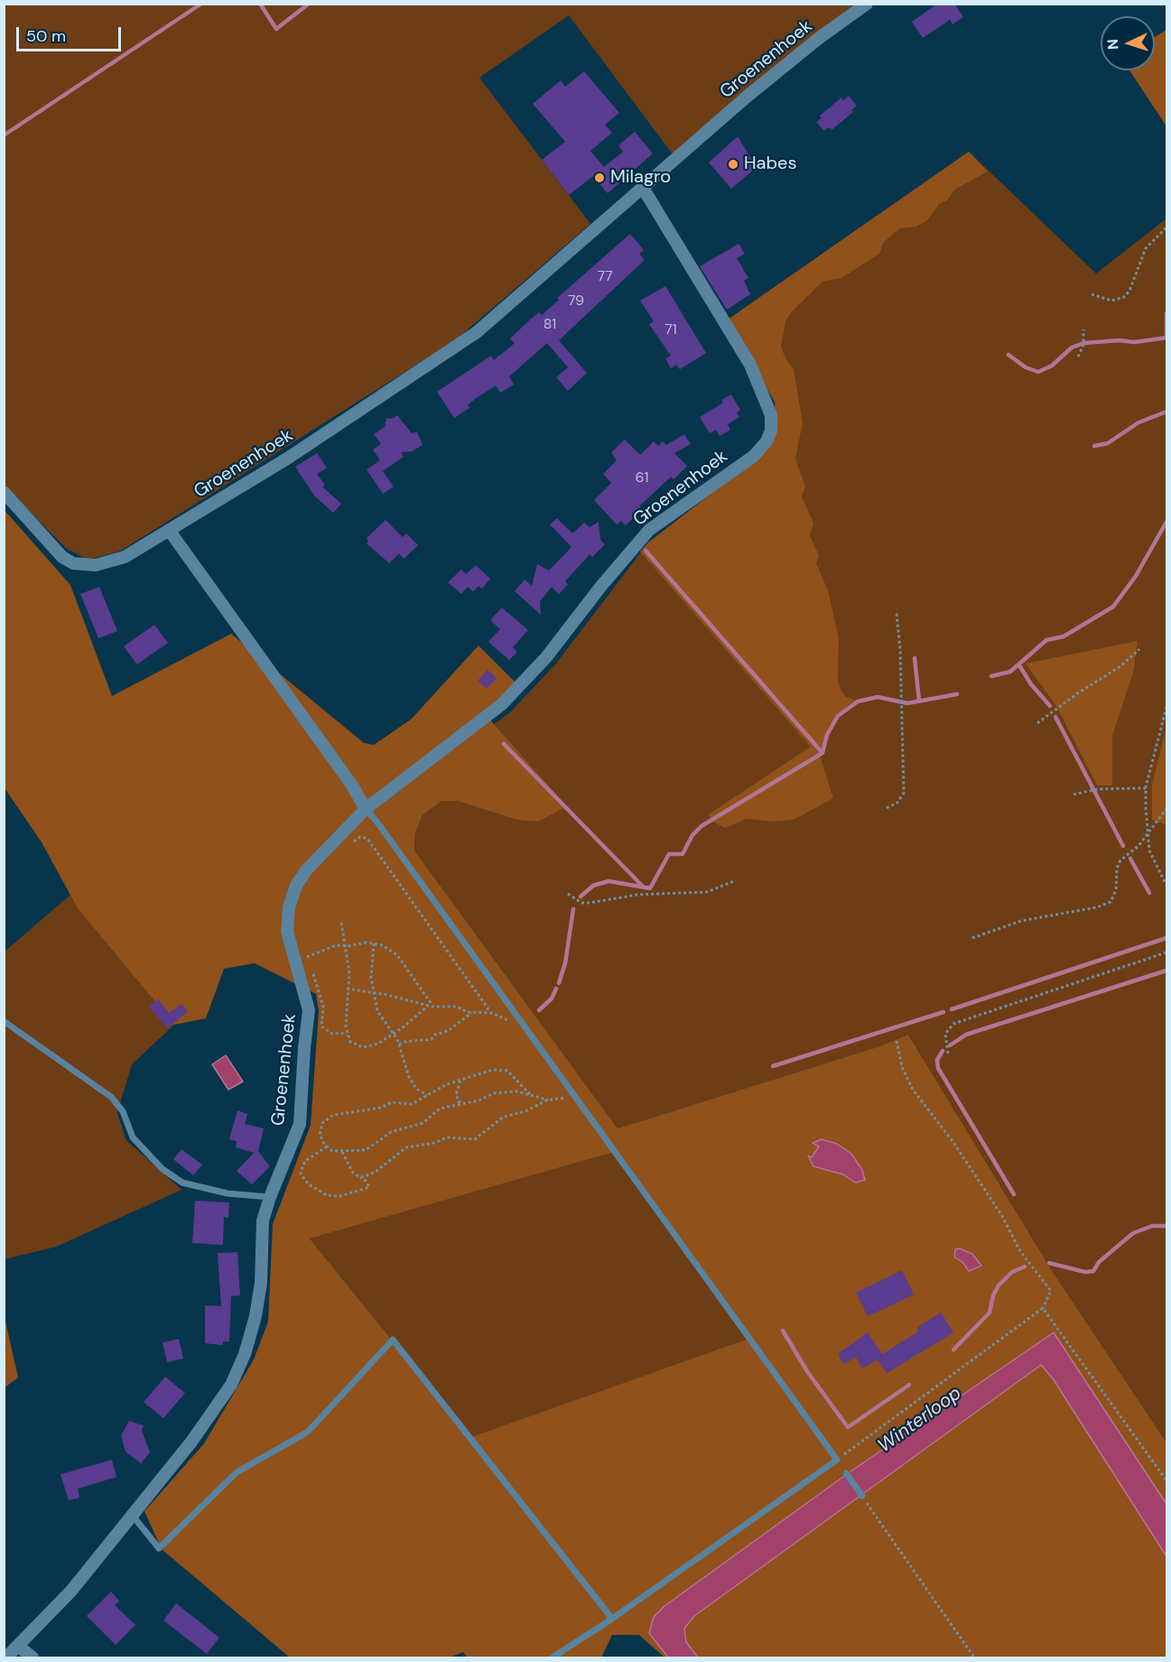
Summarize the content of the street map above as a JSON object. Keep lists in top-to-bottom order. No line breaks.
{"streets":{"street":["Groenenhoek"]},"water":["Winterloop"],"places":["Habes","Milagro"],"house_numbers":["77","79","81","71","61"],"scale_bar":"50 m","north":"left"}
